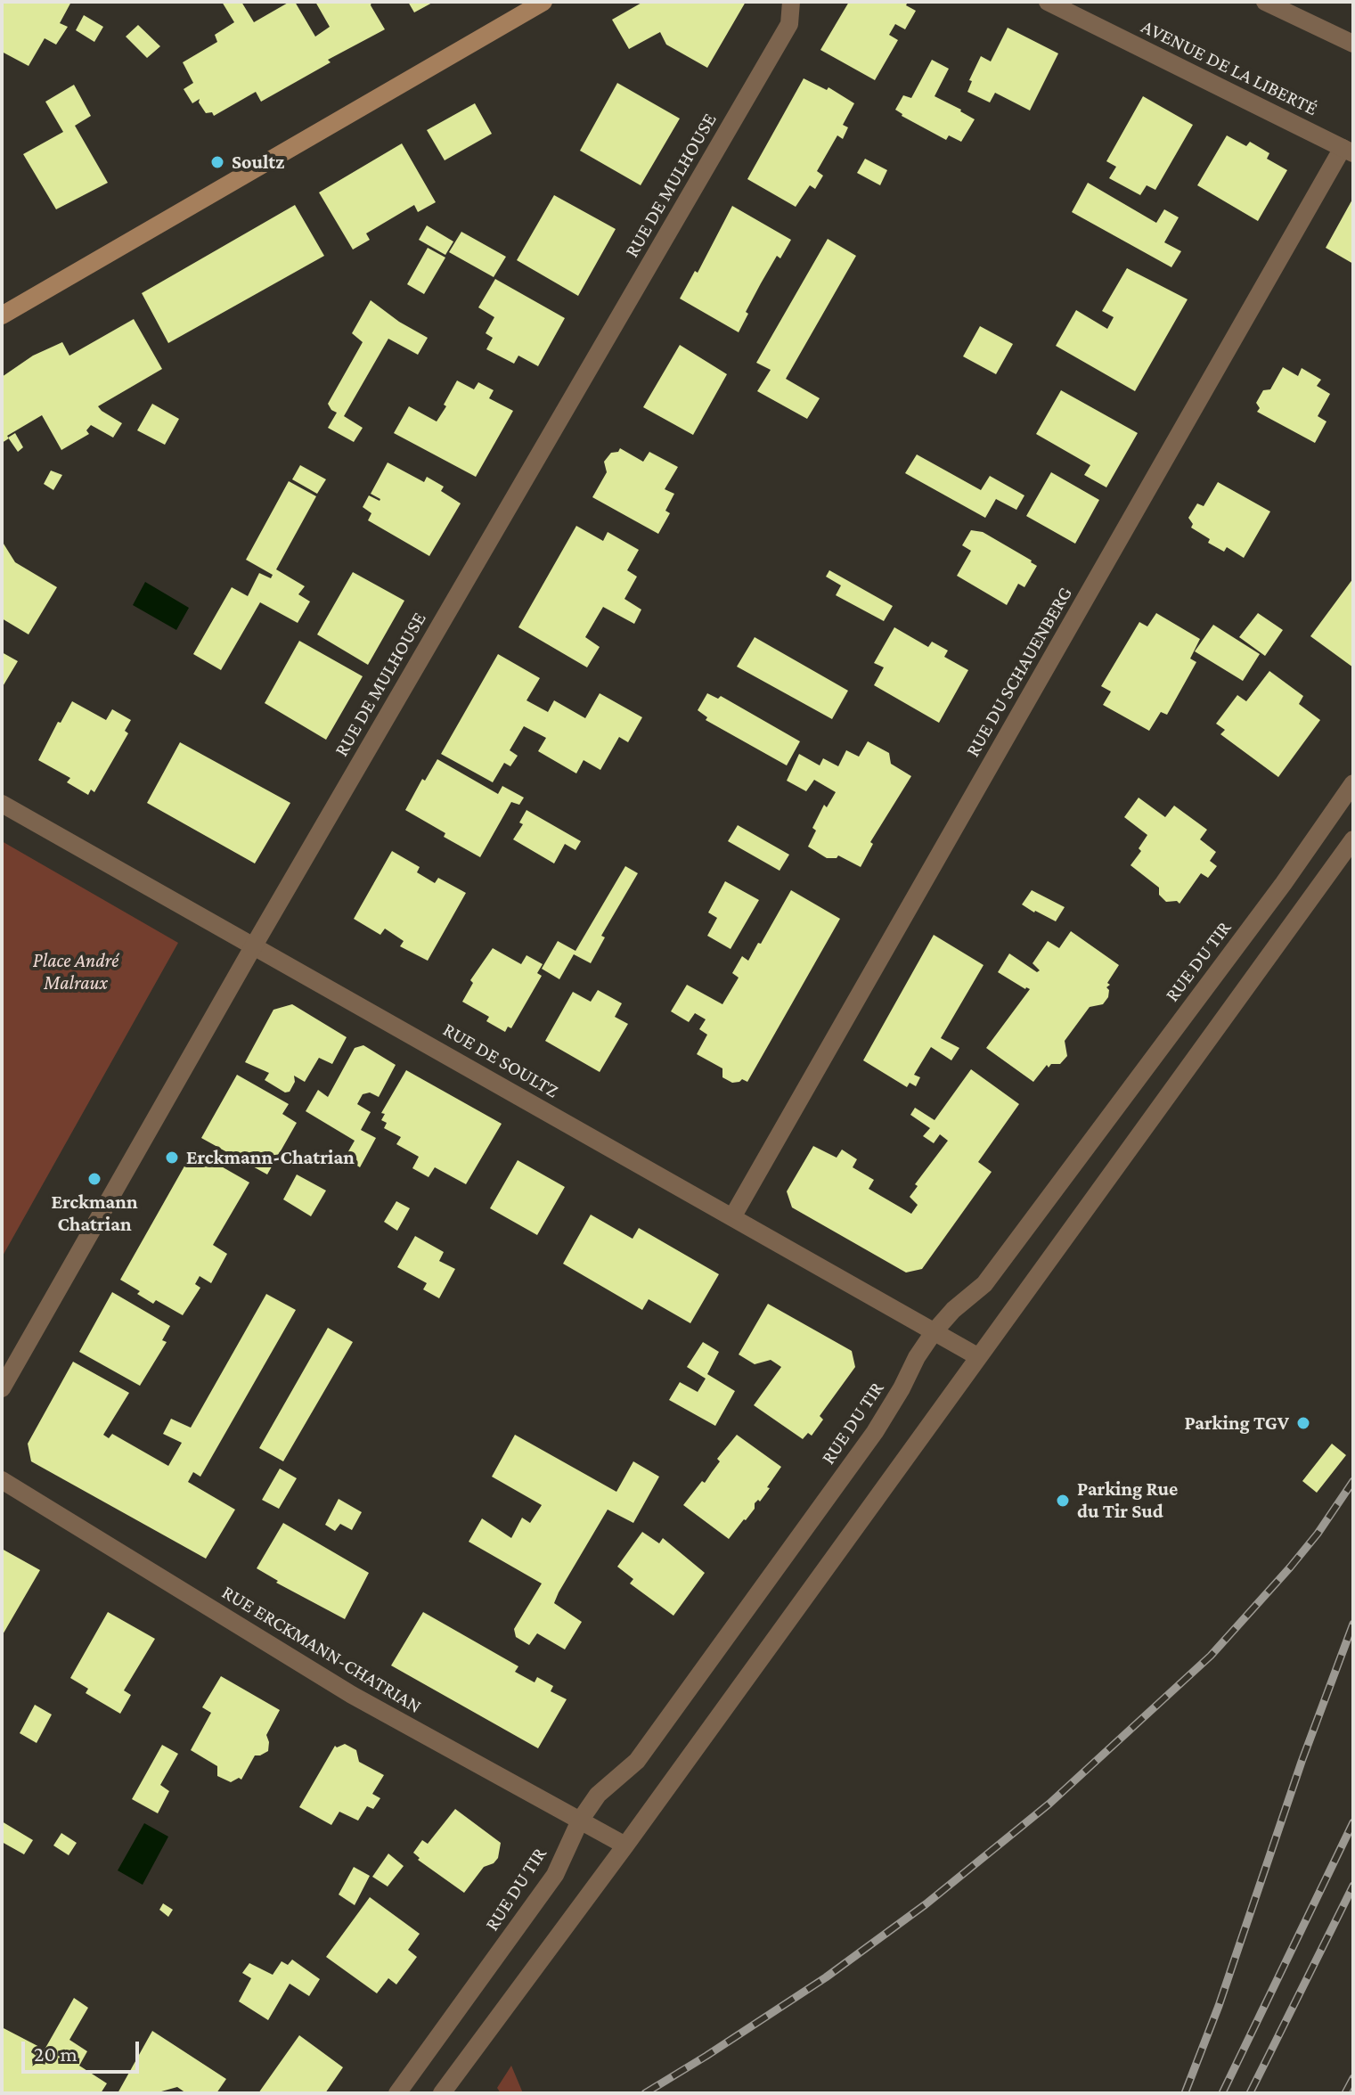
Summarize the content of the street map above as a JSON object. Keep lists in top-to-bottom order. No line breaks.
{"streets":{"street":["AVENUE DE LA LIBERTÉ","RUE DE MULHOUSE","RUE DU SCHAUENBERG","RUE DU TIR","RUE DE SOULTZ","RUE ERCKMANN-CHATRIAN"]},"crossings":[["AVENUE DE LA LIBERTÉ","RUE DU SCHAUENBERG"],["RUE DE MULHOUSE","RUE DE SOULTZ"],["RUE DU SCHAUENBERG","RUE DE SOULTZ"],["RUE DU TIR","RUE DE SOULTZ"],["RUE DU TIR","RUE ERCKMANN-CHATRIAN"]],"parks":["Place André Malraux"],"places":["Soultz","Erckmann-Chatrian","Erckmann Chatrian","Parking TGV","Parking Rue du Tir Sud"],"scale_bar":"20 m"}
